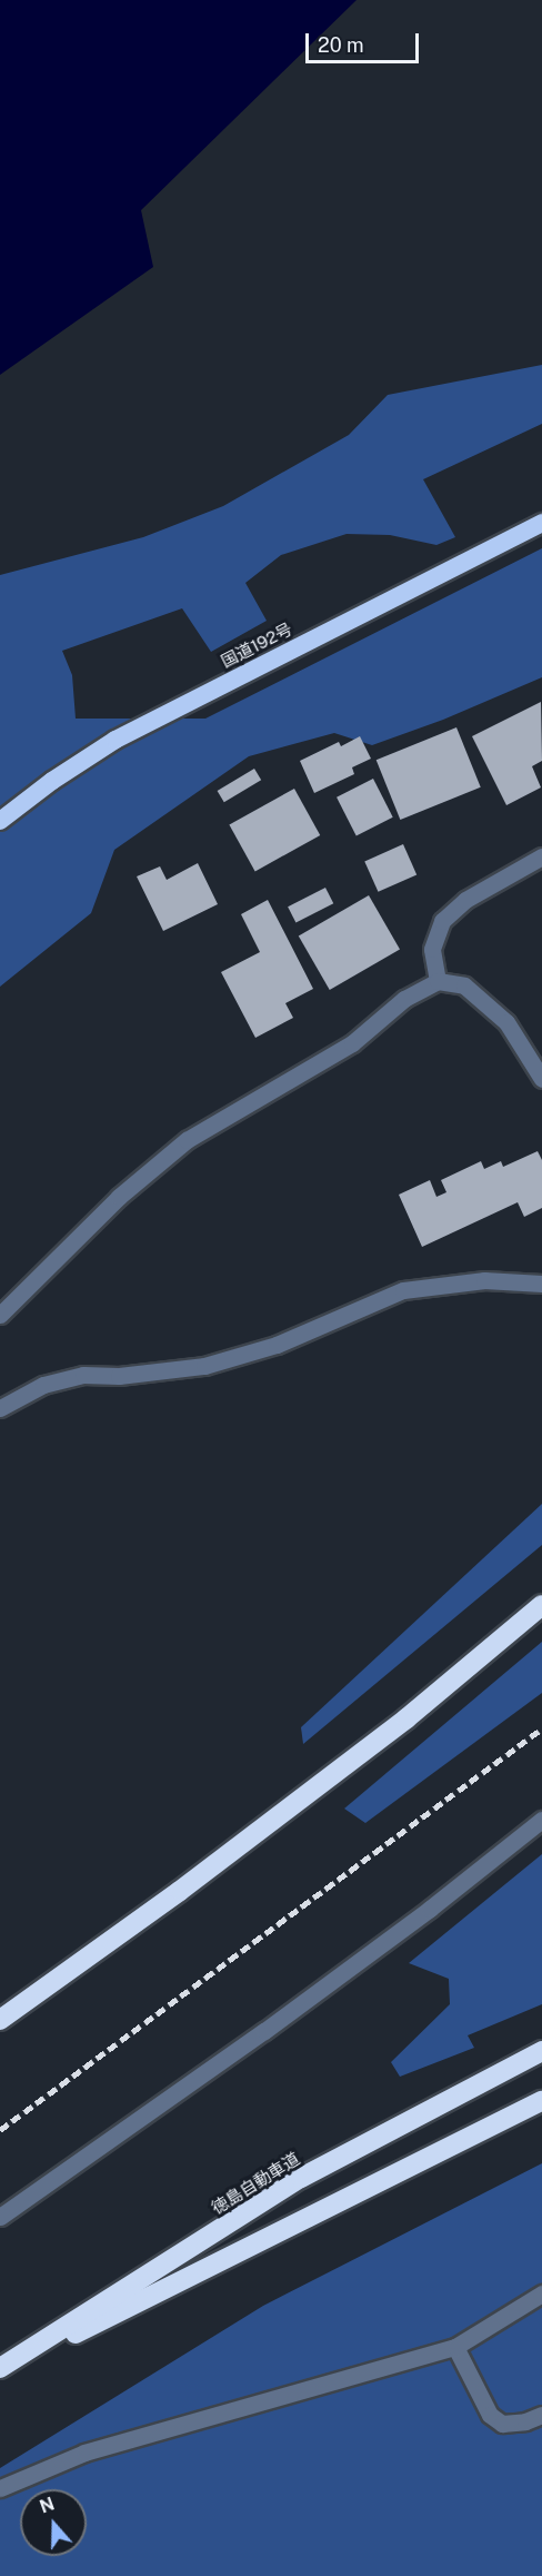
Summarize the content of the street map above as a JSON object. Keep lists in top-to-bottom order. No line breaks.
{"streets":{"highway":["国道192号","徳島自動車道"]},"scale_bar":"20 m","north":"top"}
